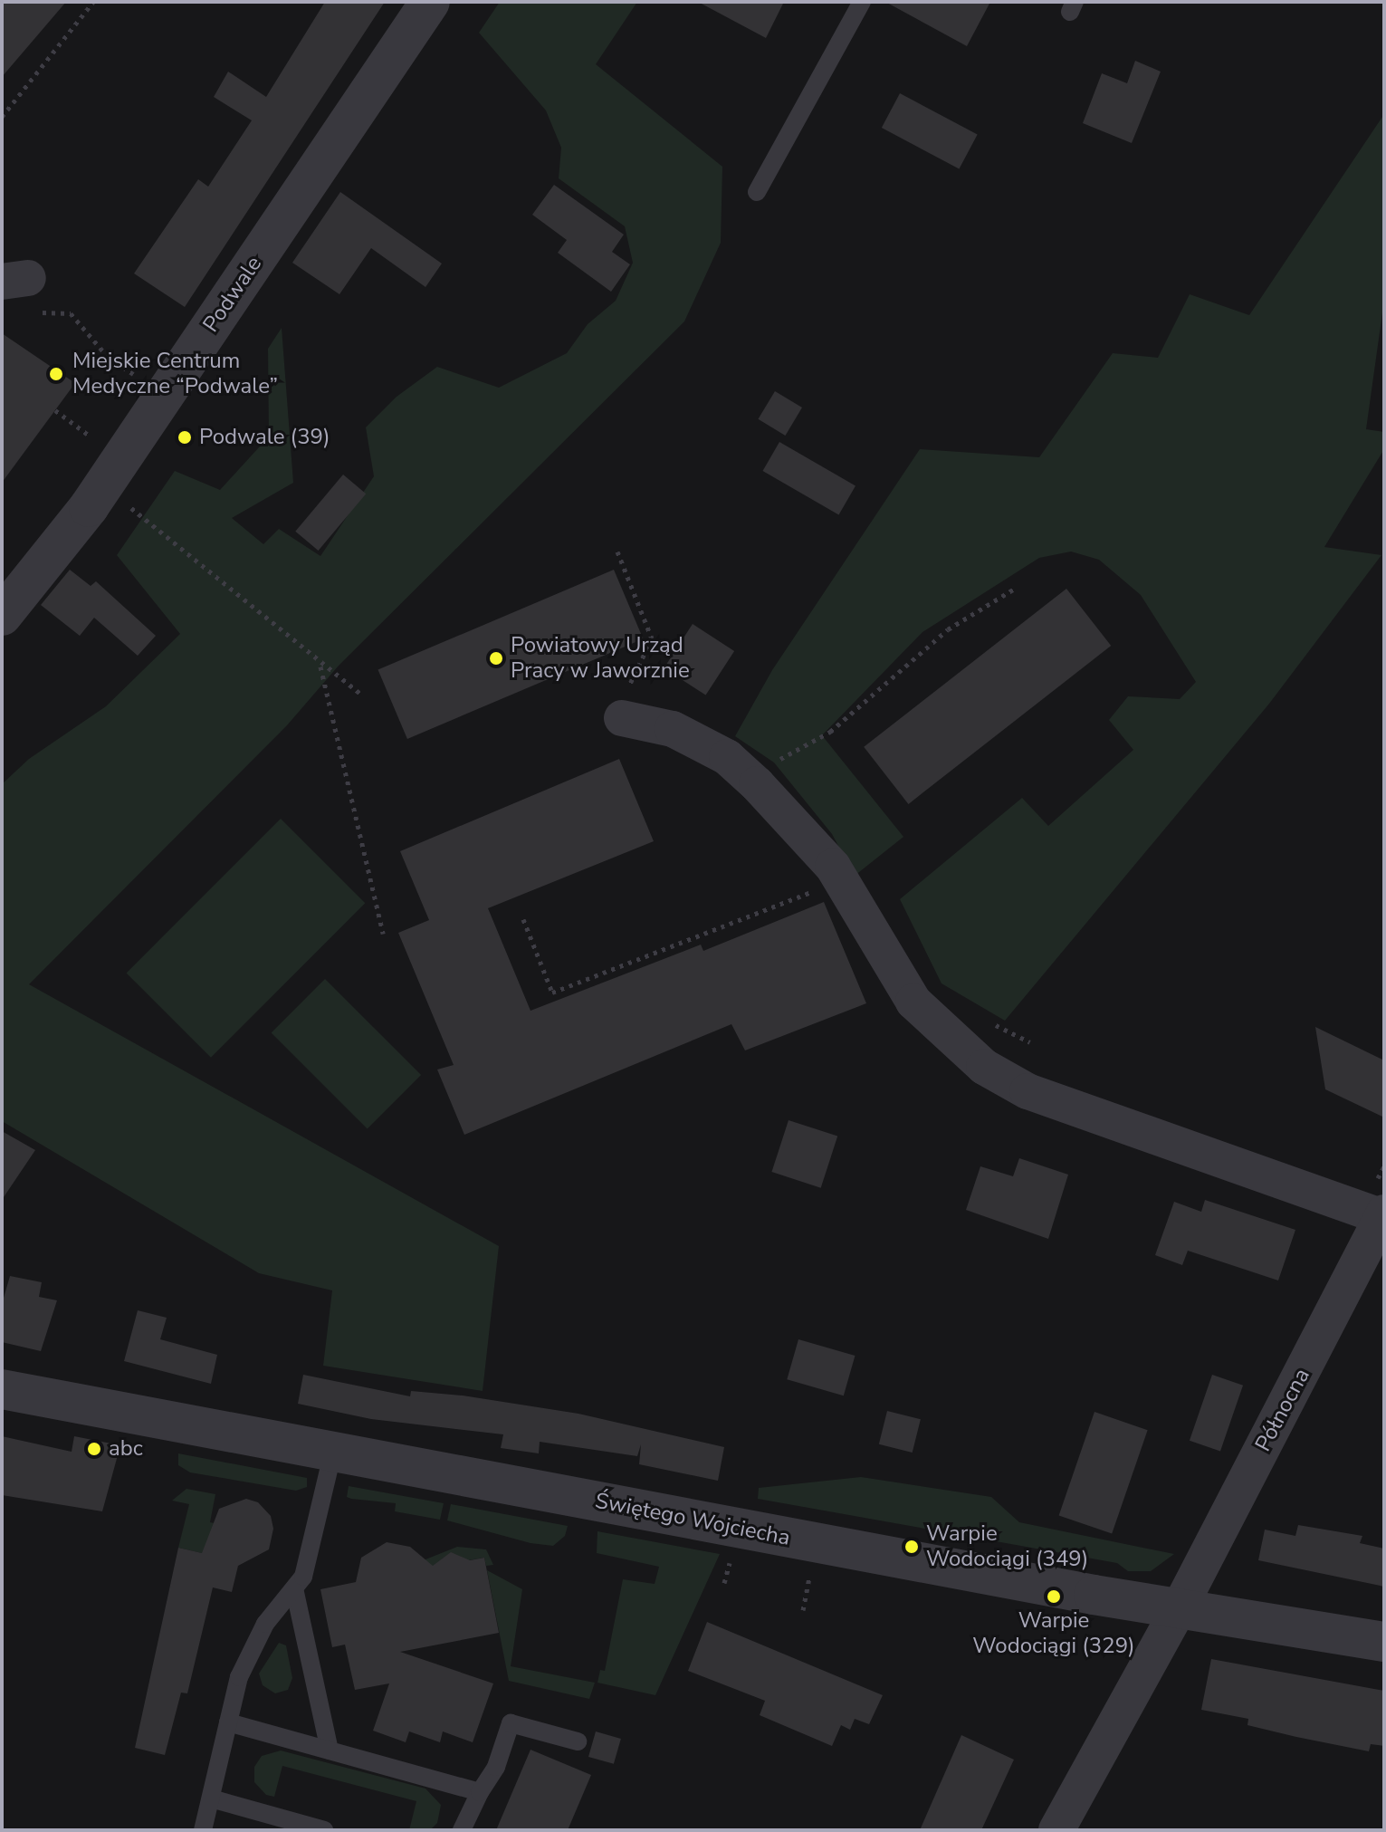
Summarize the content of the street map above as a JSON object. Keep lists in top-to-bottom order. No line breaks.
{"streets":{"street":["Podwale","Północna","Świętego Wojciecha"]},"crossings":[["Północna","Świętego Wojciecha"]],"places":["Miejskie Centrum Medyczne “Podwale”","Podwale (39)","Powiatowy Urząd Pracy w Jaworznie","abc","Warpie Wodociągi (349)","Warpie Wodociągi (329)"]}
